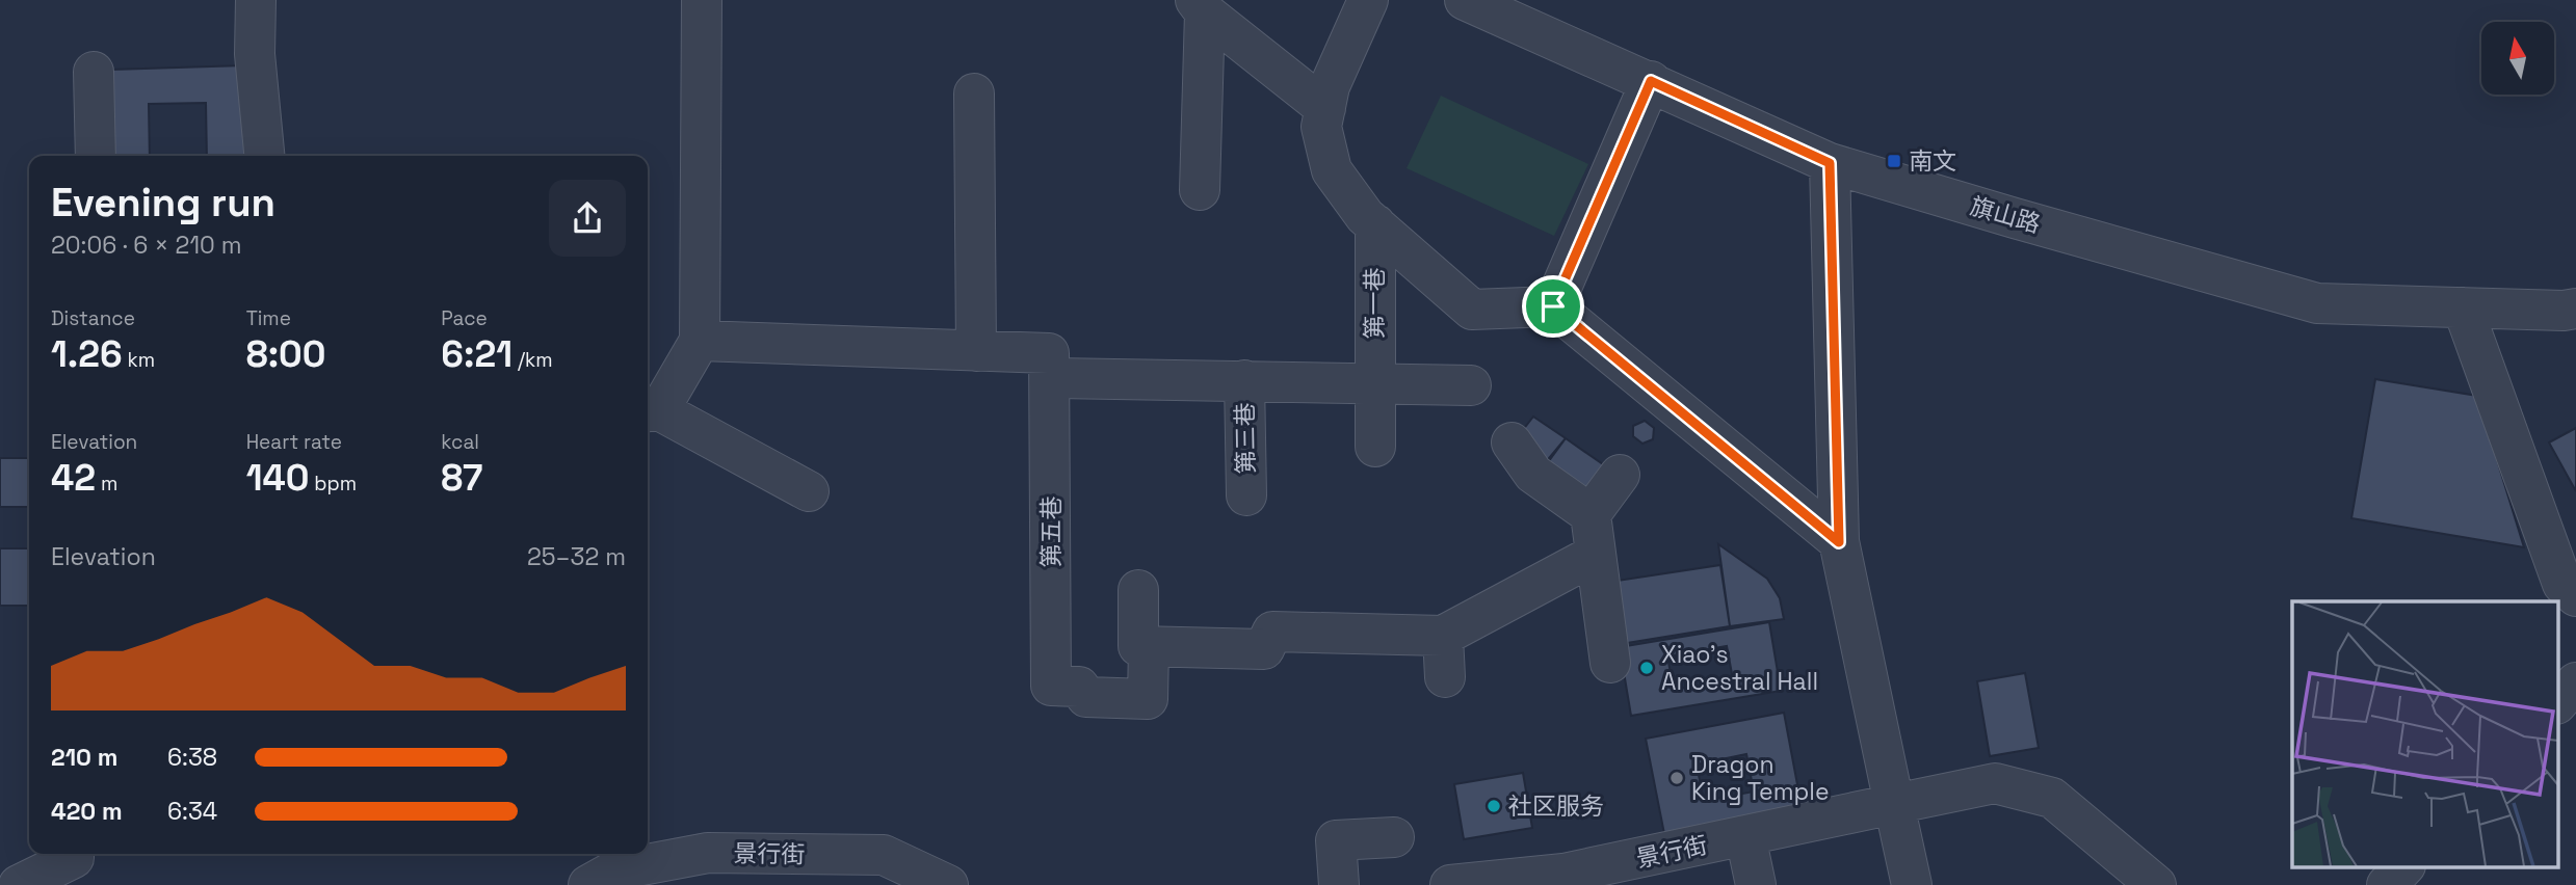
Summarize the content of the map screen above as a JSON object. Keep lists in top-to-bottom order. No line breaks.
{"streets":{"street":["旗山路","笰一巷","笰三巷","笰五巷","景行街"]},"places":{"transit":["南文"],"other":["Xiao's Ancestral Hall","Dragon King Temple","社区服务"]},"north":"top","page":{"heading":["Evening run","20:06 · 6 × 210 m"],"stats":[["Distance","1.26 km"],["Time","8:00"],["Pace","6:21 /km"],["Elevation","42 m"],["Heart rate","140 bpm"],["kcal","87"]],"chart":["Elevation","25–32 m"],"list":[{"name":"210 m","note":"6:38"},{"name":"420 m","note":"6:34"}]}}
